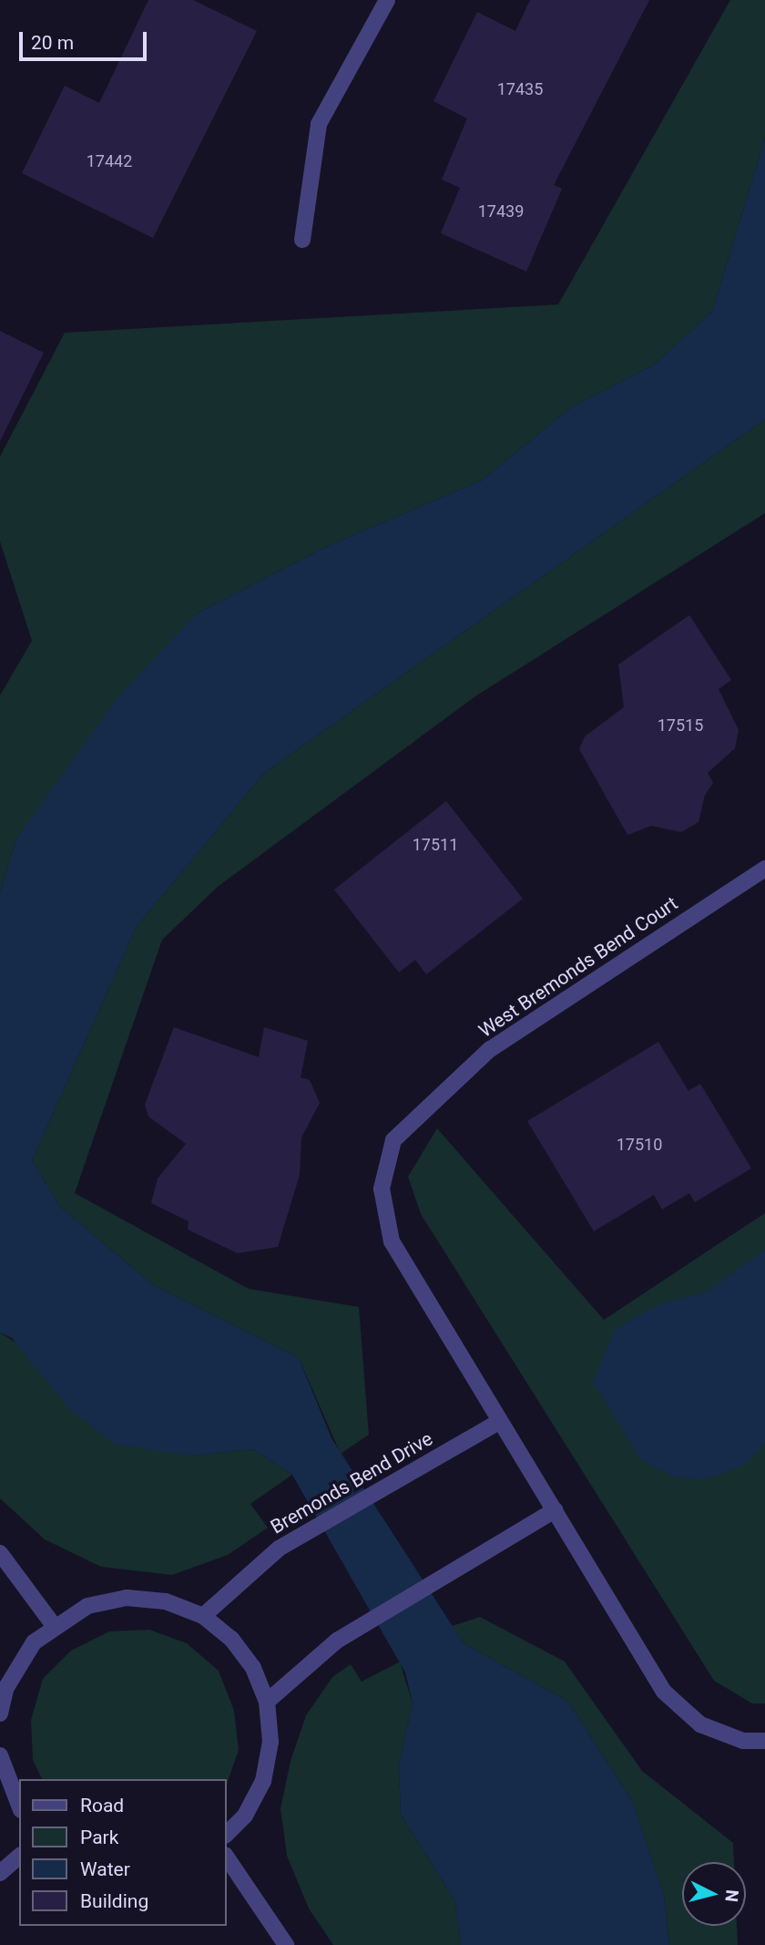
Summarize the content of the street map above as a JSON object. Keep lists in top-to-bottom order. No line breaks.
{"streets":{"street":["West Bremonds Bend Court","Bremonds Bend Drive"]},"crossings":[["West Bremonds Bend Court","Bremonds Bend Drive"]],"house_numbers":["17435","17442","17439","17515","17511","17510"],"legend":["Road","Park","Water","Building"],"scale_bar":"20 m","north":"right"}
